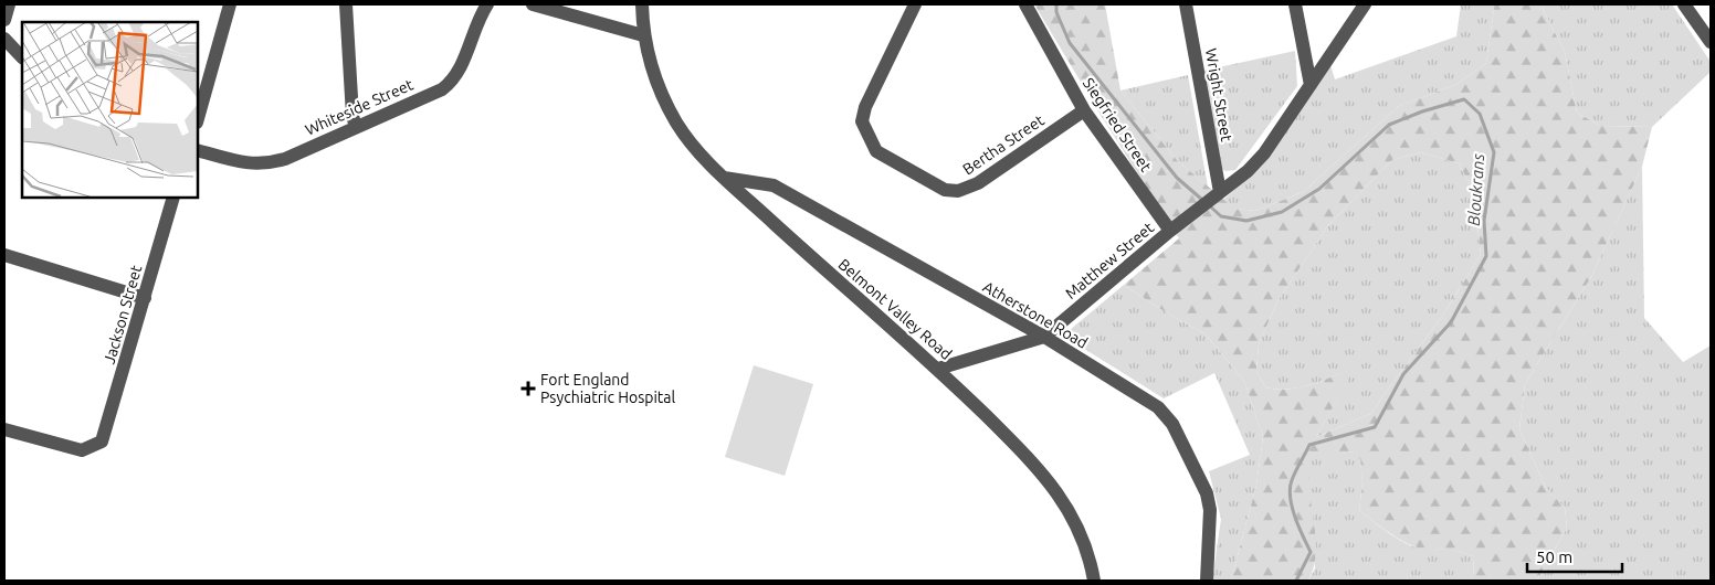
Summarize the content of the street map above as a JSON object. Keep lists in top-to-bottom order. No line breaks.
{"streets":{"street":["Wright Street","Whiteside Street","Siegfried Street","Bertha Street","Matthew Street","Belmont Valley Road","Jackson Street","Atherstone Road"]},"crossings":[["Wright Street","Matthew Street"],["Siegfried Street","Bertha Street"],["Siegfried Street","Matthew Street"],["Matthew Street","Belmont Valley Road"],["Matthew Street","Atherstone Road"],["Belmont Valley Road","Atherstone Road"]],"water":["Bloukrans"],"places":{"health":["Fort England Psychiatric Hospital"]},"scale_bar":"50 m"}
